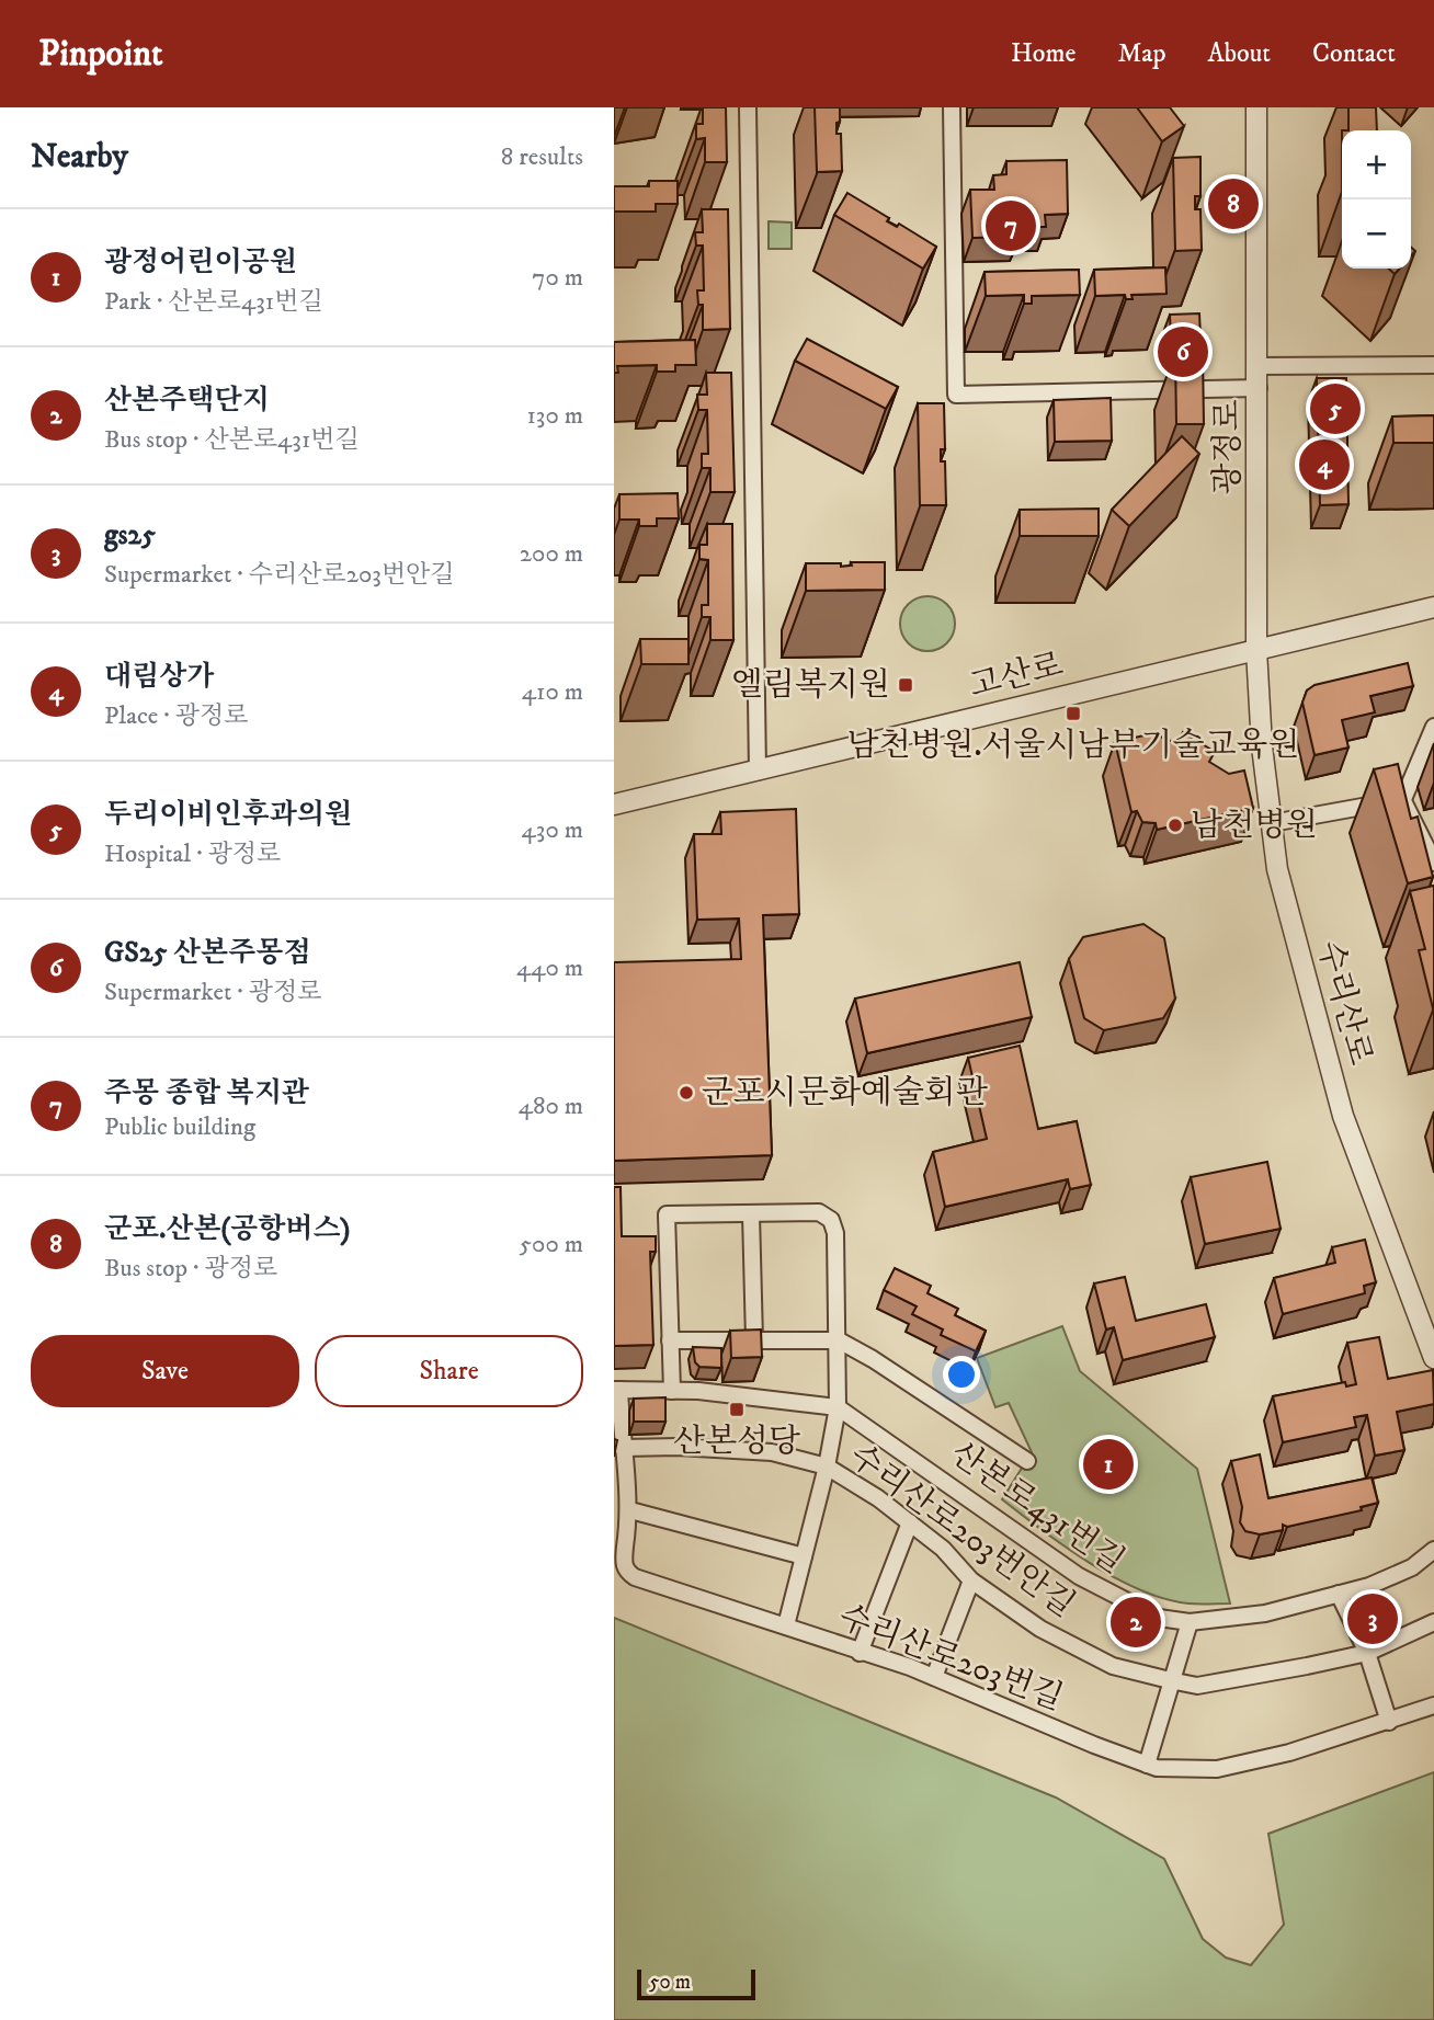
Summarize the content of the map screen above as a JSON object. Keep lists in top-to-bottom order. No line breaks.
{"streets":{"street":["광정로","고산로","수리산로","산본로431번길","수리산로203번안길","수리산로203번길"]},"crossings":[["광정로","고산로"],["광정로","수리산로"],["고산로","수리산로"],["산본로431번길","수리산로203번길"],["수리산로203번안길","수리산로203번길"]],"places":{"transit":["엘림복지원","남천병원.서울시남부기술교육원","산본성당"],"other":["남천병원","군포시문화예술회관"]},"scale_bar":"50 m","page":{"header":"Pinpoint","nav":["Home","Map","About","Contact"],"heading":["Nearby","8 results"],"map_buttons":["+","−"],"pins":["8","7","6","5","4","1","3","2"],"list":[{"mark":"1","name":"광정어린이공원","note":"Park · 산본로431번길","value":"70 m"},{"mark":"2","name":"산본주택단지","note":"Bus stop · 산본로431번길","value":"130 m"},{"mark":"3","name":"gs25","note":"Supermarket · 수리산로203번안길","value":"200 m"},{"mark":"4","name":"대림상가","note":"Place · 광정로","value":"410 m"},{"mark":"5","name":"두리이비인후과의원","note":"Hospital · 광정로","value":"430 m"},{"mark":"6","name":"GS25 산본주몽점","note":"Supermarket · 광정로","value":"440 m"},{"mark":"7","name":"주몽 종합 복지관","note":"Public building","value":"480 m"},{"mark":"8","name":"군포.산본(공항버스)","note":"Bus stop · 광정로","value":"500 m"}],"buttons":["Save","Share"],"scale":"50 m"}}
